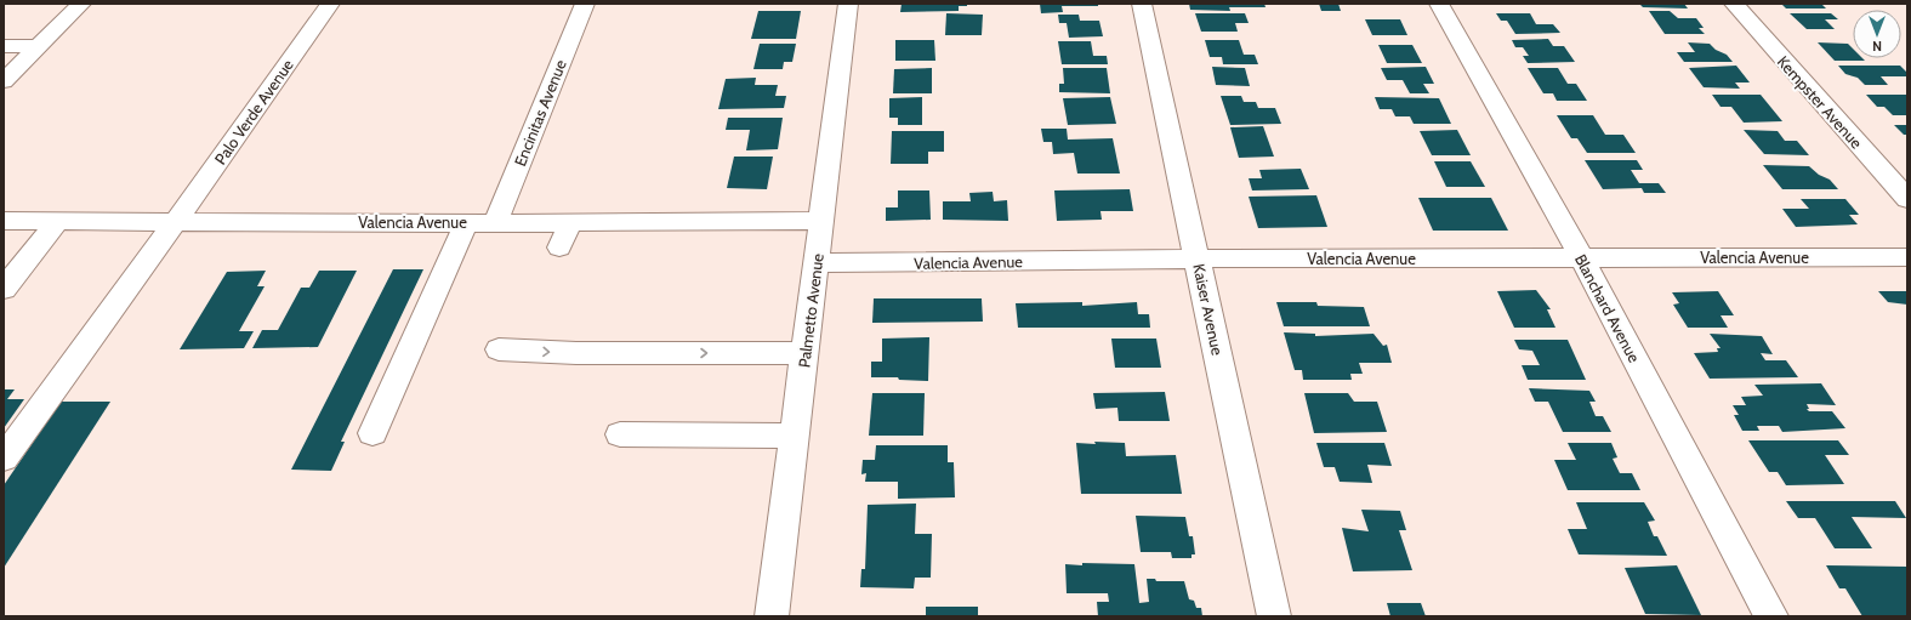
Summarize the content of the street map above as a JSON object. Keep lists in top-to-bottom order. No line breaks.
{"streets":{"street":["Kempster Avenue","Palo Verde Avenue","Encinitas Avenue","Valencia Avenue","Blanchard Avenue","Kaiser Avenue","Palmetto Avenue"]},"crossings":[["Palo Verde Avenue","Valencia Avenue"],["Encinitas Avenue","Valencia Avenue"],["Valencia Avenue","Blanchard Avenue"],["Valencia Avenue","Kaiser Avenue"],["Valencia Avenue","Palmetto Avenue"]],"north":"bottom"}
